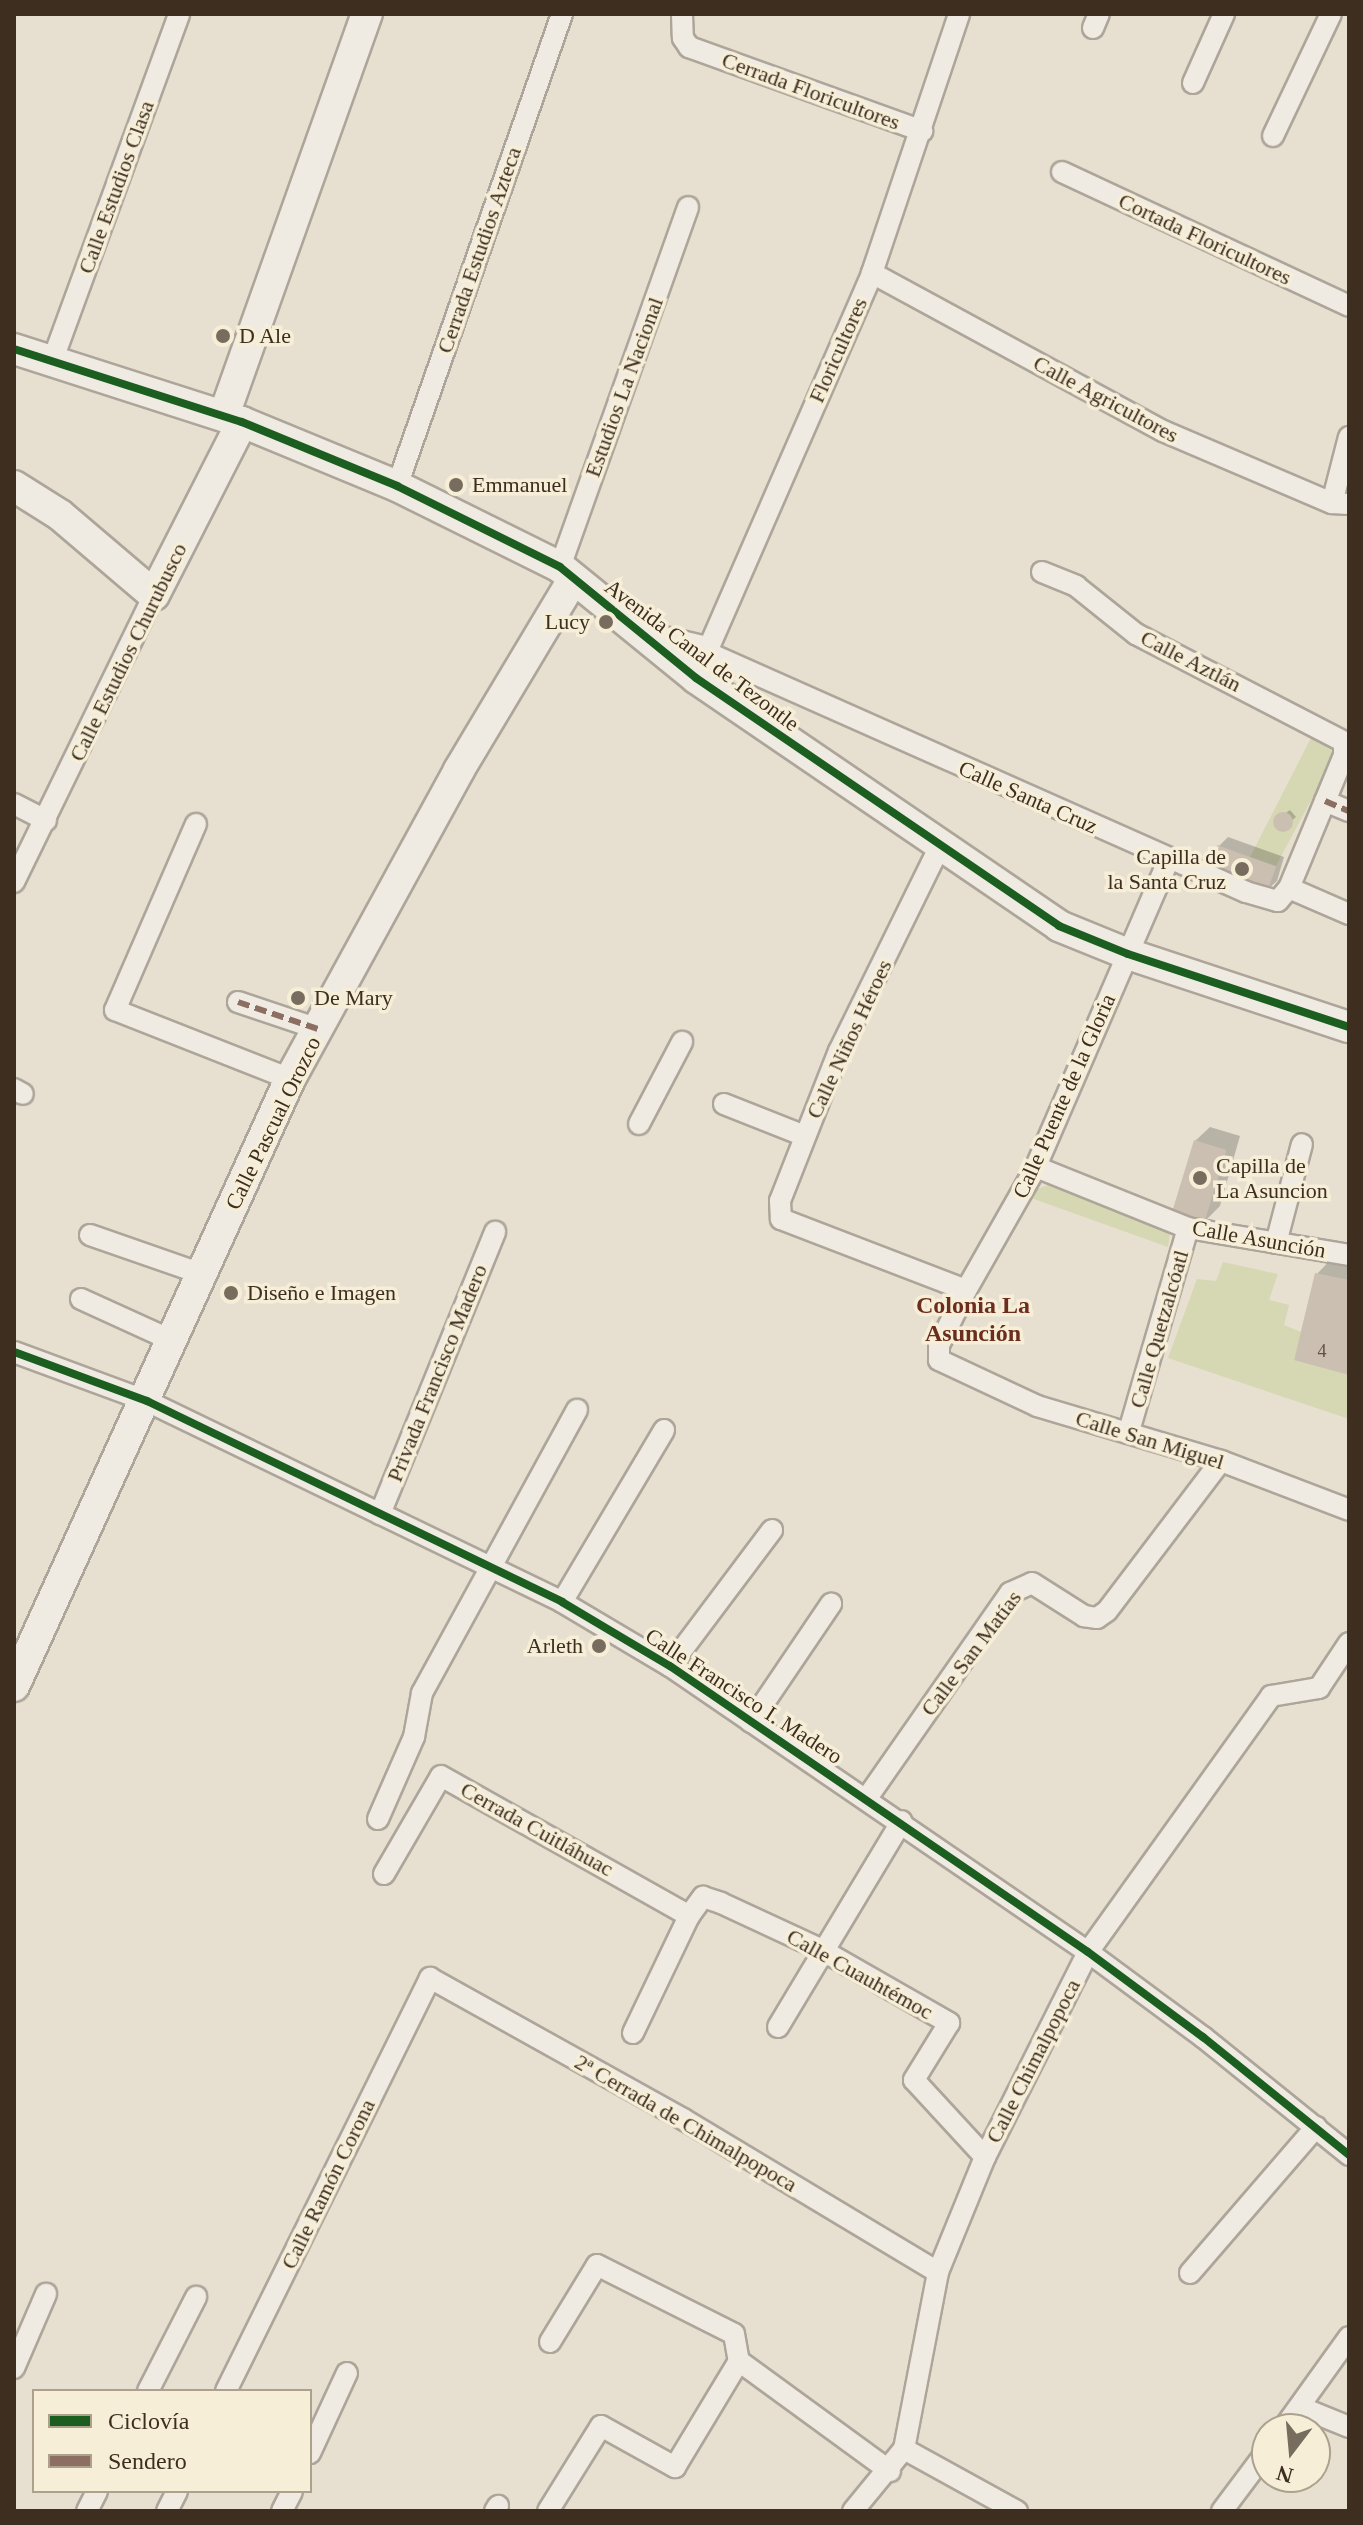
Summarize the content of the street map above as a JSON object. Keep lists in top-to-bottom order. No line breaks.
{"streets":{"street":["Cerrada Floricultores","Calle Estudios Clasa","Cortada Floricultores","Cerrada Estudios Azteca","Floricultores","Estudios La Nacional","Calle Agricultores","Calle Estudios Churubusco","Avenida Canal de Tezontle","Calle Aztlán","Calle Santa Cruz","Calle Niños Héroes","Calle Puente de la Gloria","Calle Pascual Orozco","Calle Asunción","Calle Quetzalcóatl","Privada Francisco Madero","Calle San Miguel","Calle San Matías","Calle Francisco I. Madero","Cerrada Cuitláhuac","Calle Cuauhtémoc","Calle Chimalpopoca","2ª Cerrada de Chimalpopoca","Calle Ramón Corona"]},"crossings":[["Cerrada Floricultores","Floricultores"],["Calle Estudios Clasa","Avenida Canal de Tezontle"],["Cerrada Estudios Azteca","Avenida Canal de Tezontle"],["Floricultores","Calle Agricultores"],["Floricultores","Avenida Canal de Tezontle"],["Floricultores","Calle Santa Cruz"],["Estudios La Nacional","Avenida Canal de Tezontle"],["Estudios La Nacional","Calle Pascual Orozco"],["Calle Estudios Churubusco","Avenida Canal de Tezontle"],["Avenida Canal de Tezontle","Calle Santa Cruz"],["Avenida Canal de Tezontle","Calle Niños Héroes"],["Avenida Canal de Tezontle","Calle Puente de la Gloria"],["Avenida Canal de Tezontle","Calle Pascual Orozco"],["Calle Santa Cruz","Calle Puente de la Gloria"],["Calle Niños Héroes","Calle Puente de la Gloria"],["Calle Puente de la Gloria","Calle Asunción"],["Calle Puente de la Gloria","Calle San Miguel"],["Calle Pascual Orozco","Calle Francisco I. Madero"],["Calle Asunción","Calle Quetzalcóatl"],["Calle Quetzalcóatl","Calle San Miguel"],["Privada Francisco Madero","Calle Francisco I. Madero"],["Calle San Miguel","Calle San Matías"],["Calle San Matías","Calle Francisco I. Madero"],["Calle Francisco I. Madero","Calle Chimalpopoca"],["Cerrada Cuitláhuac","Calle Cuauhtémoc"],["Calle Cuauhtémoc","Calle Chimalpopoca"],["Calle Chimalpopoca","2ª Cerrada de Chimalpopoca"],["2ª Cerrada de Chimalpopoca","Calle Ramón Corona"]],"districts":["Colonia La Asunción"],"places":["D Ale","Emmanuel","Lucy","Capilla de la Santa Cruz","De Mary","Capilla de La Asuncion","Diseño e Imagen","Arleth"],"house_numbers":["4"],"legend":["Ciclovía","Sendero"],"north":"bottom"}
